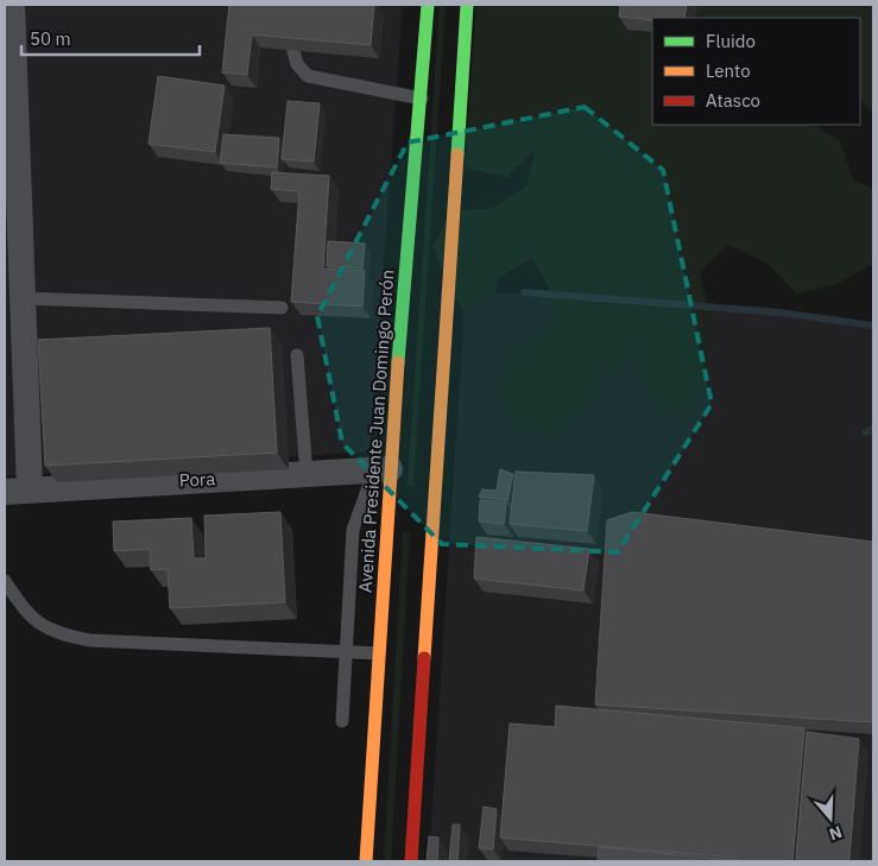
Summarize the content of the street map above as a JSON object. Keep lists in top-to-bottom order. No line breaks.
{"streets":{"main road":["Avenida Presidente Juan Domingo Perón"],"street":["Pora"]},"crossings":[["Avenida Presidente Juan Domingo Perón","Pora"]],"legend":["Fluido","Lento","Atasco"],"scale_bar":"50 m","north":"bottom"}
